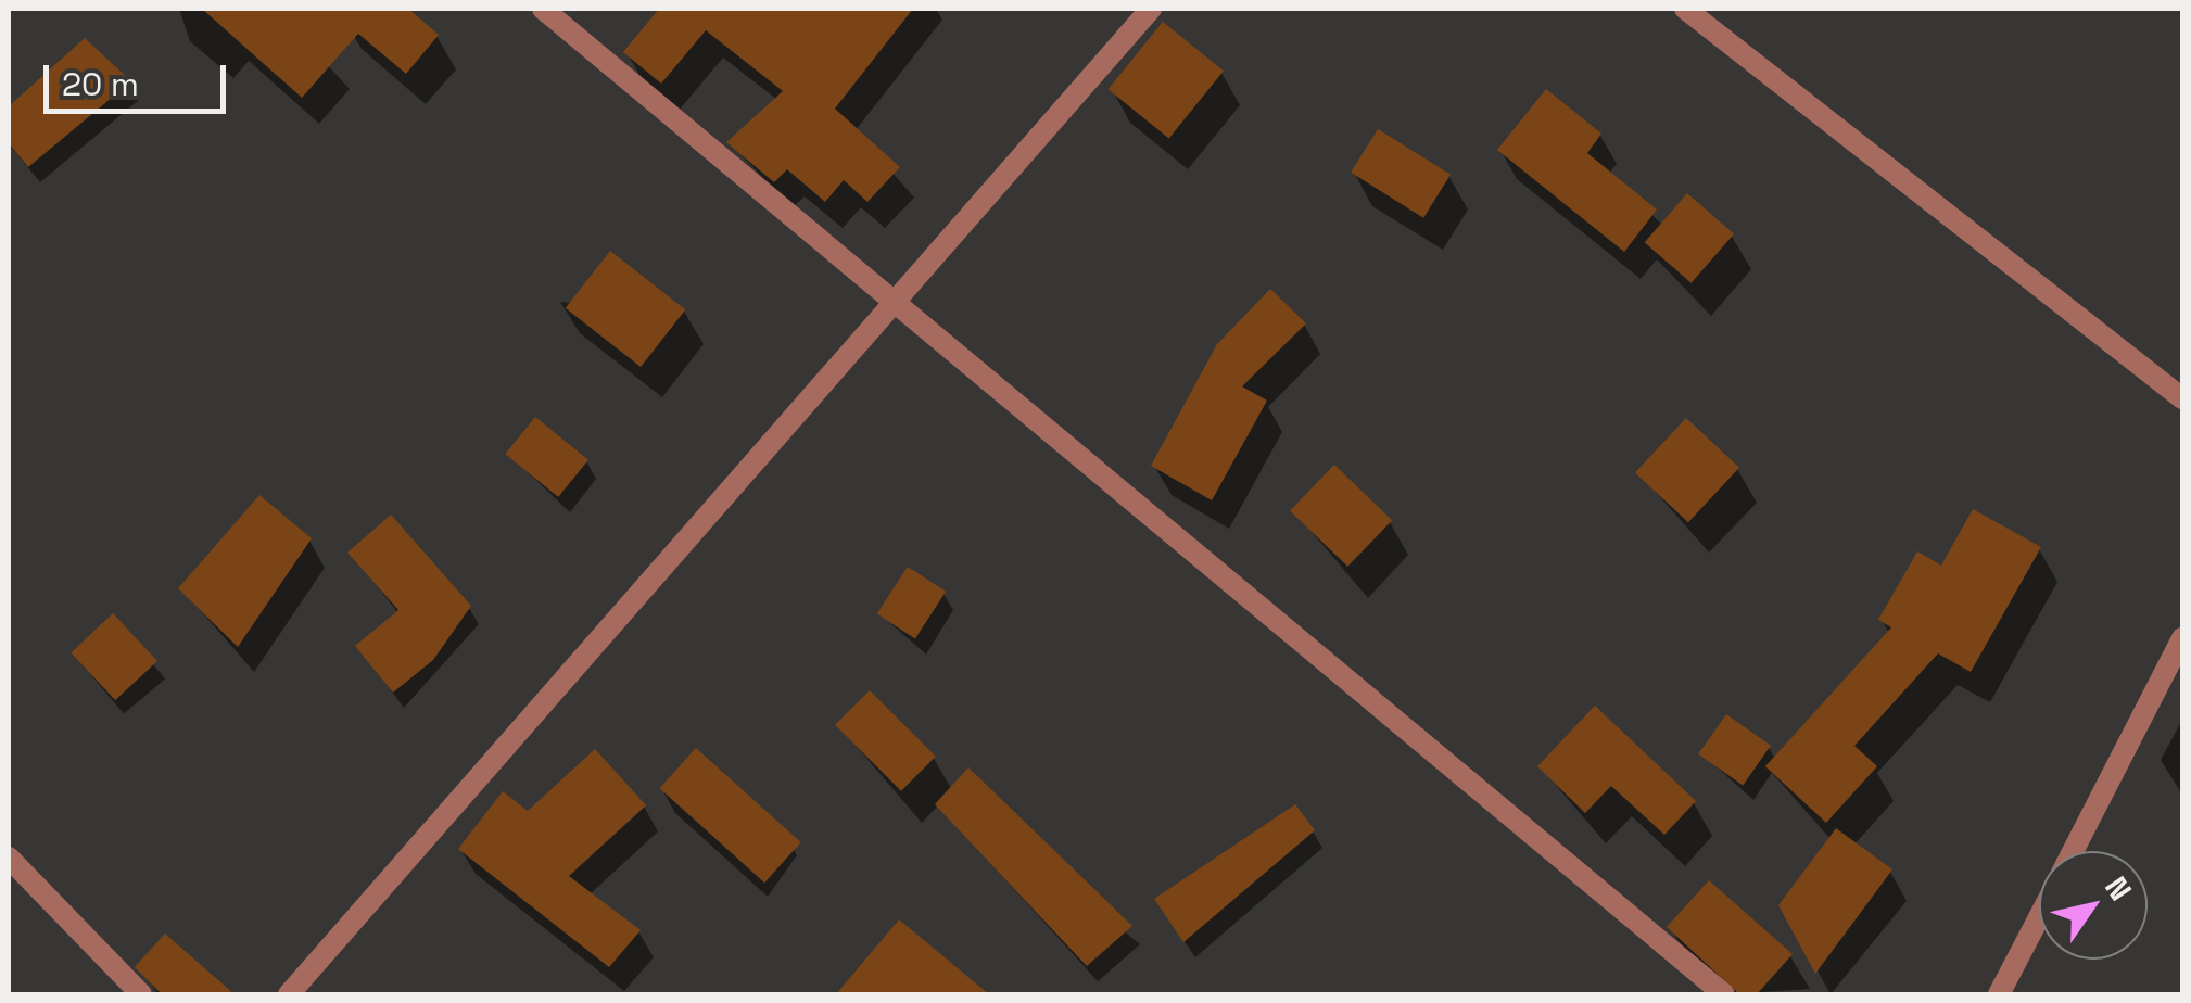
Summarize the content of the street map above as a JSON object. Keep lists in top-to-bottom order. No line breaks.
{"scale_bar":"20 m","north":"top right"}
